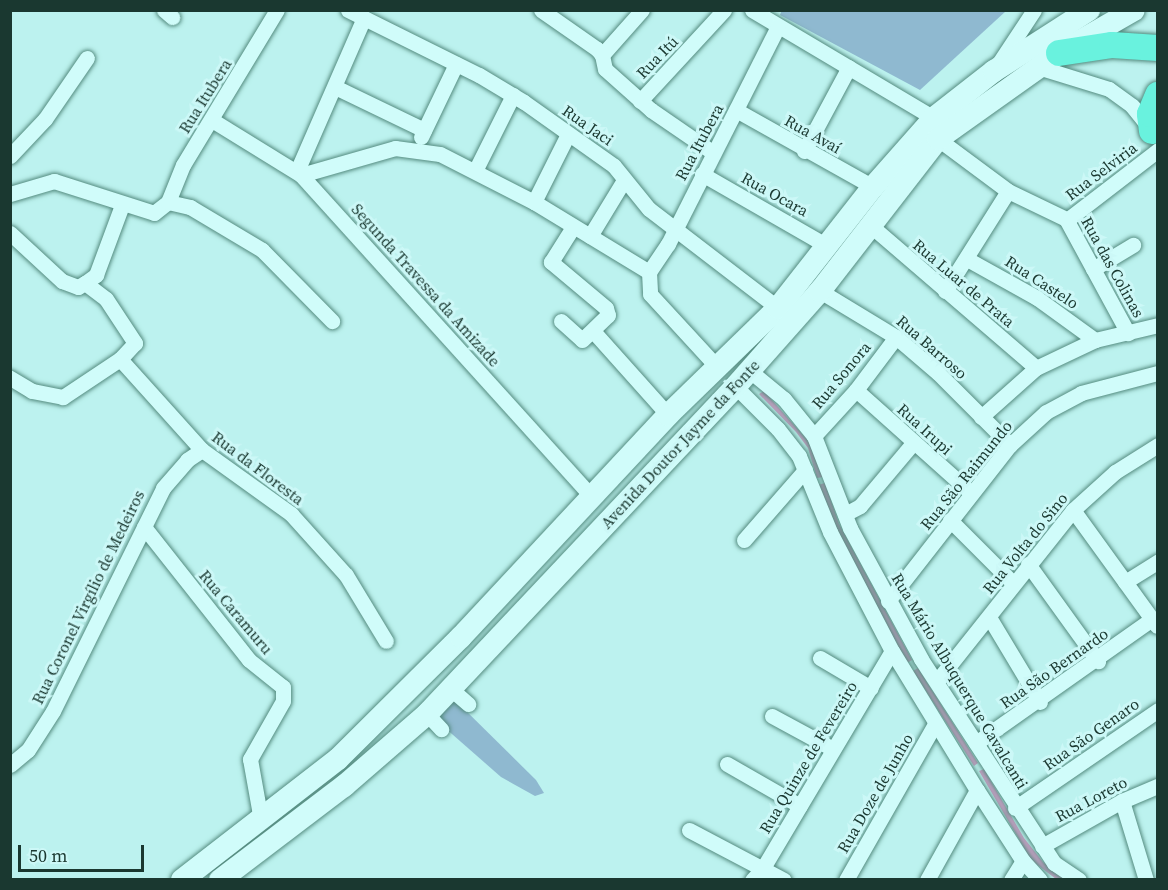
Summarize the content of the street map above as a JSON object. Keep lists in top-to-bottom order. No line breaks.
{"streets":{"main road":["Avenida Doutor Jayme da Fonte"],"street":["Rua Itú","Rua Itubera","Rua Jaci","Rua Avaí","Rua Selviria","Rua Ocara","Rua das Colinas","Rua Castelo","Rua Luar de Prata","Segunda Travessa da Amizade","Rua Barroso","Rua Sonora","Rua Irupi","Rua da Floresta","Rua São Raimundo","Rua Volta do Sino","Rua Coronel Virgílio de Medeiros","Rua Caramuru","Rua São Bernardo","Rua Mário Albuquerque Cavalcanti","Rua São Genaro","Rua Quinze de Fevereiro","Rua Doze de Junho","Rua Loreto"]},"crossings":[["Rua Itubera","Rua Jaci"],["Rua Itubera","Rua Avaí"],["Rua Itubera","Rua Ocara"],["Rua Itubera","Segunda Travessa da Amizade"],["Rua Jaci","Avenida Doutor Jayme da Fonte"],["Rua Avaí","Avenida Doutor Jayme da Fonte"],["Rua Selviria","Rua das Colinas"],["Rua Ocara","Avenida Doutor Jayme da Fonte"],["Rua Luar de Prata","Avenida Doutor Jayme da Fonte"],["Segunda Travessa da Amizade","Avenida Doutor Jayme da Fonte"],["Rua Barroso","Rua Sonora"],["Rua Barroso","Avenida Doutor Jayme da Fonte"],["Rua Barroso","Rua São Raimundo"],["Rua Sonora","Rua Irupi"],["Rua Sonora","Rua Mário Albuquerque Cavalcanti"],["Rua Irupi","Rua São Raimundo"],["Avenida Doutor Jayme da Fonte","Rua Caramuru"],["Avenida Doutor Jayme da Fonte","Rua Mário Albuquerque Cavalcanti"],["Rua da Floresta","Rua Coronel Virgílio de Medeiros"],["Rua São Raimundo","Rua Mário Albuquerque Cavalcanti"],["Rua Volta do Sino","Rua Mário Albuquerque Cavalcanti"],["Rua Coronel Virgílio de Medeiros","Rua Caramuru"],["Rua São Bernardo","Rua Mário Albuquerque Cavalcanti"],["Rua Mário Albuquerque Cavalcanti","Rua São Genaro"],["Rua Mário Albuquerque Cavalcanti","Rua Loreto"]],"scale_bar":"50 m"}
